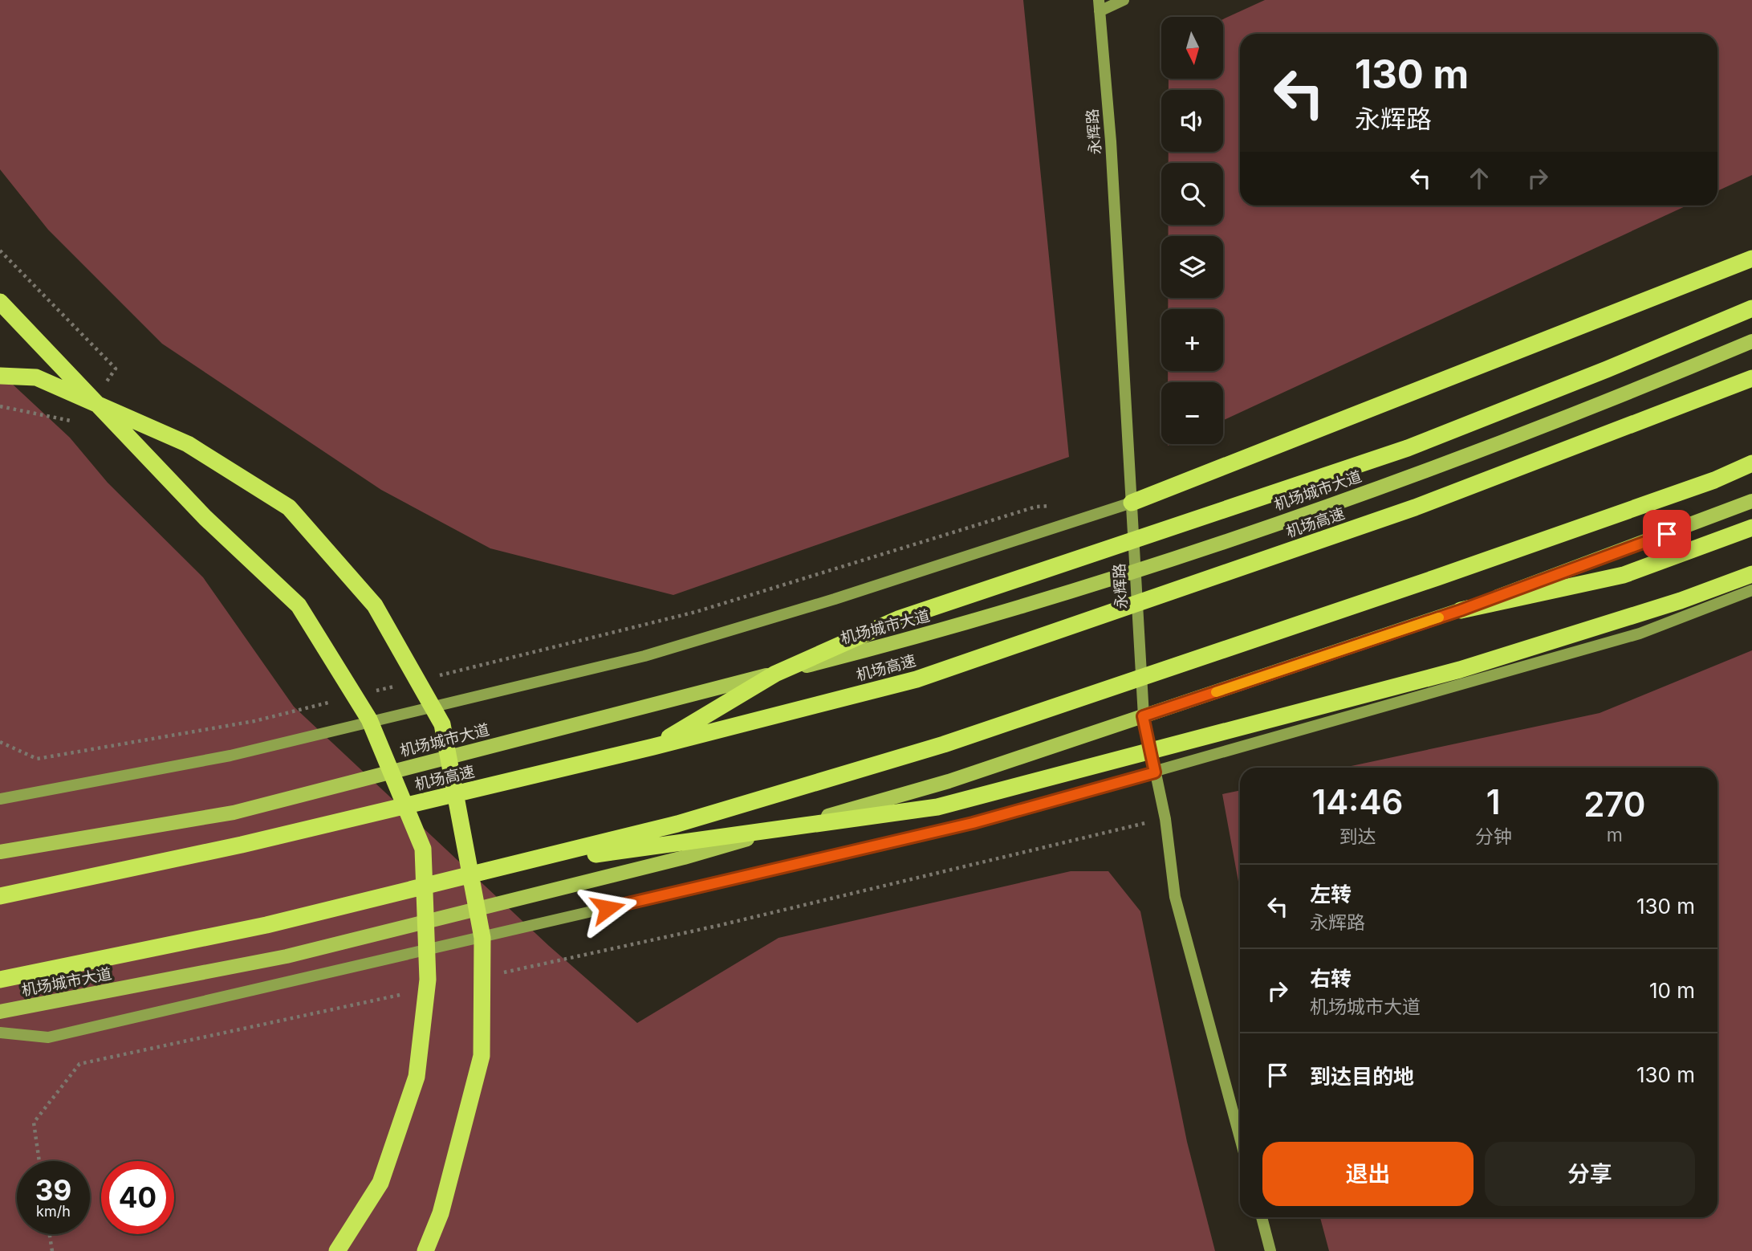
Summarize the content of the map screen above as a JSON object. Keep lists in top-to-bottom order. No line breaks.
{"streets":{"highway":["机场高速"],"main road":["机场城市大道"],"street":["永辉路"]},"crossings":[["永辉路","机场城市大道"]],"north":"bottom","page":{"map_buttons":["+","−"],"turn":["130 m","永辉路"],"eta":["14:46","到达","1","分钟","270","m"],"list":[{"name":"左转","note":"永辉路","value":"130 m"},{"name":"右转","note":"机场城市大道","value":"10 m"},{"name":"到达目的地","value":"130 m"}],"buttons":["退出","分享"],"speed":"39 km/h","limit":"40"}}
